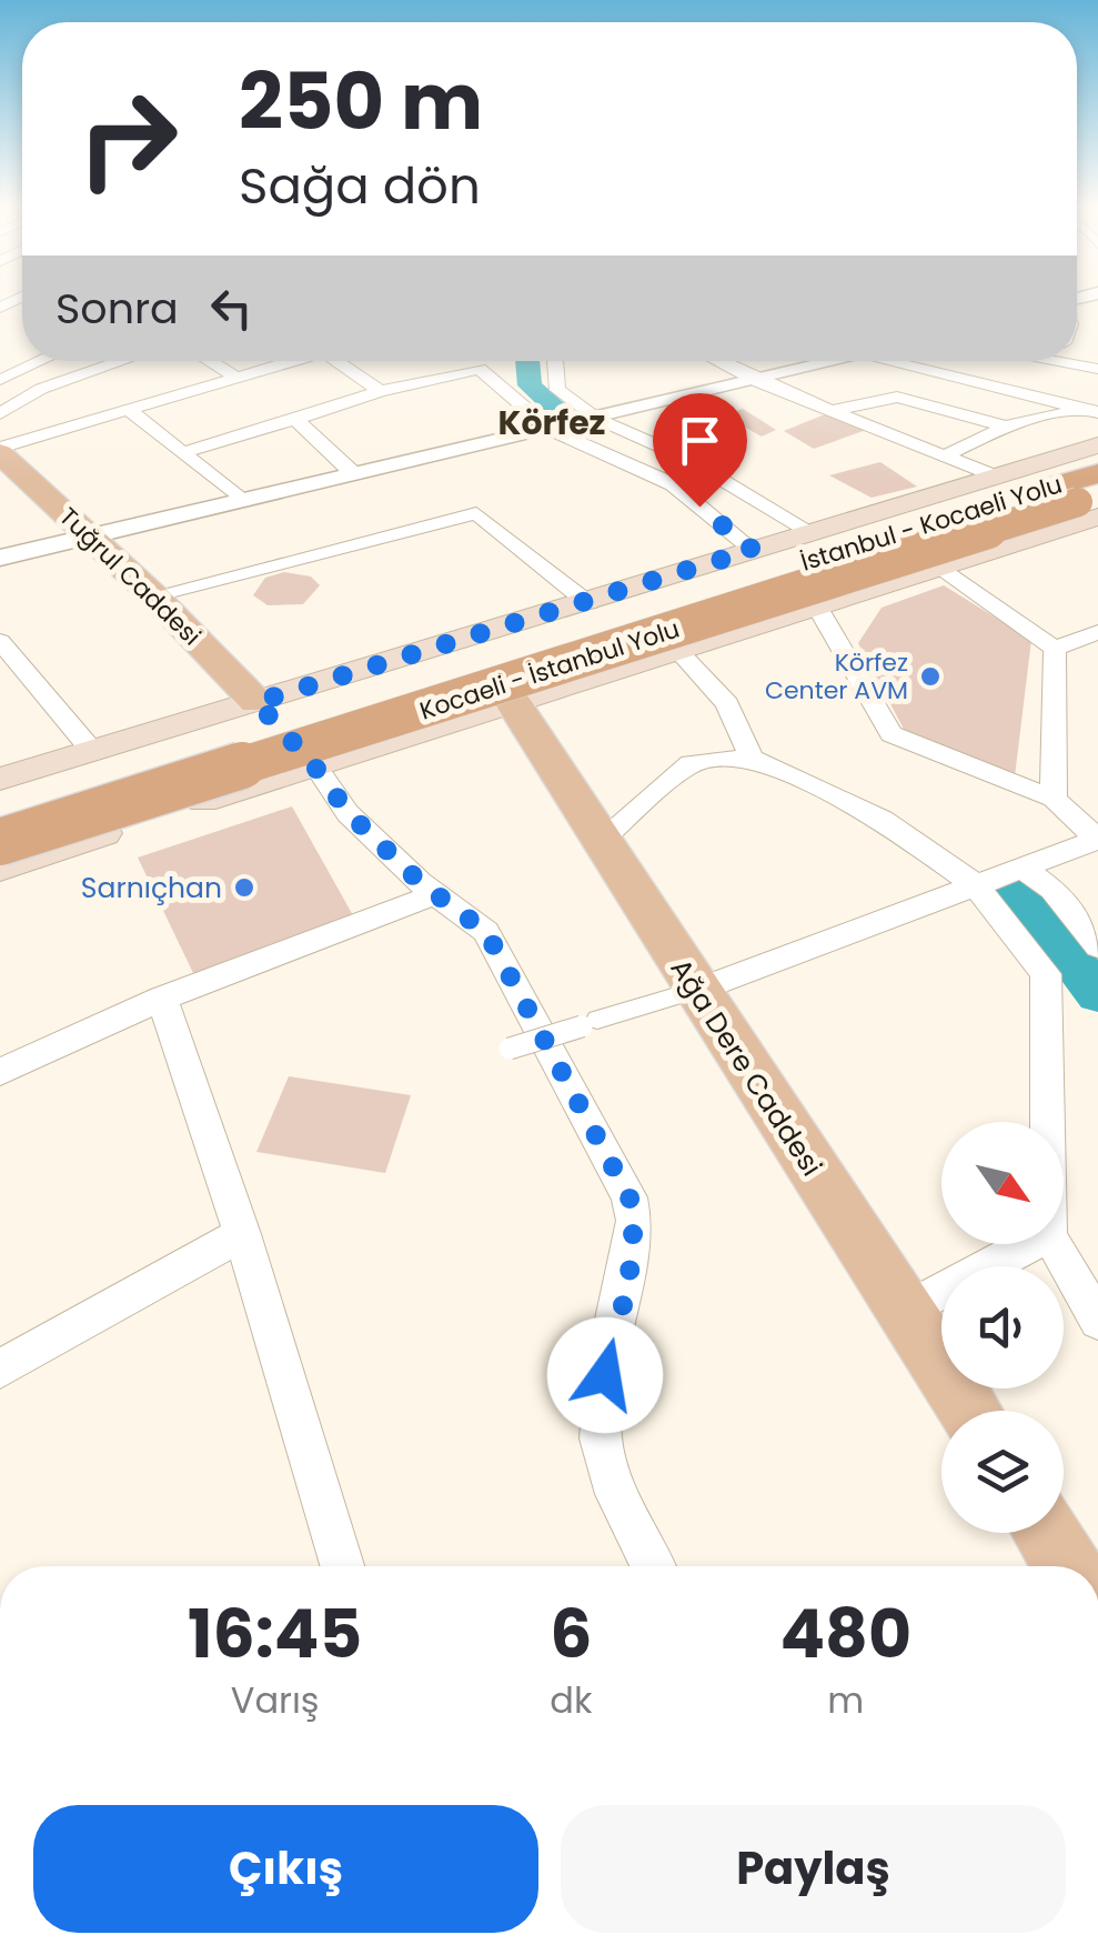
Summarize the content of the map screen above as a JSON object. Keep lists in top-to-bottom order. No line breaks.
{"streets":{"highway":["İstanbul - Kocaeli Yolu","Kocaeli - İstanbul Yolu"],"main road":["Tuğrul Caddesi","Ağa Dere Caddesi"]},"crossings":[["İstanbul - Kocaeli Yolu","Kocaeli - İstanbul Yolu"]],"districts":["Körfez"],"places":["Körfez Center AVM","Sarnıçhan"],"north":"bottom right","page":{"turn":["250 m","Sağa dön"],"then":"Sonra","eta":["16:45","Varış","6","dk","480","m"],"buttons":["Çıkış","Paylaş"]}}
